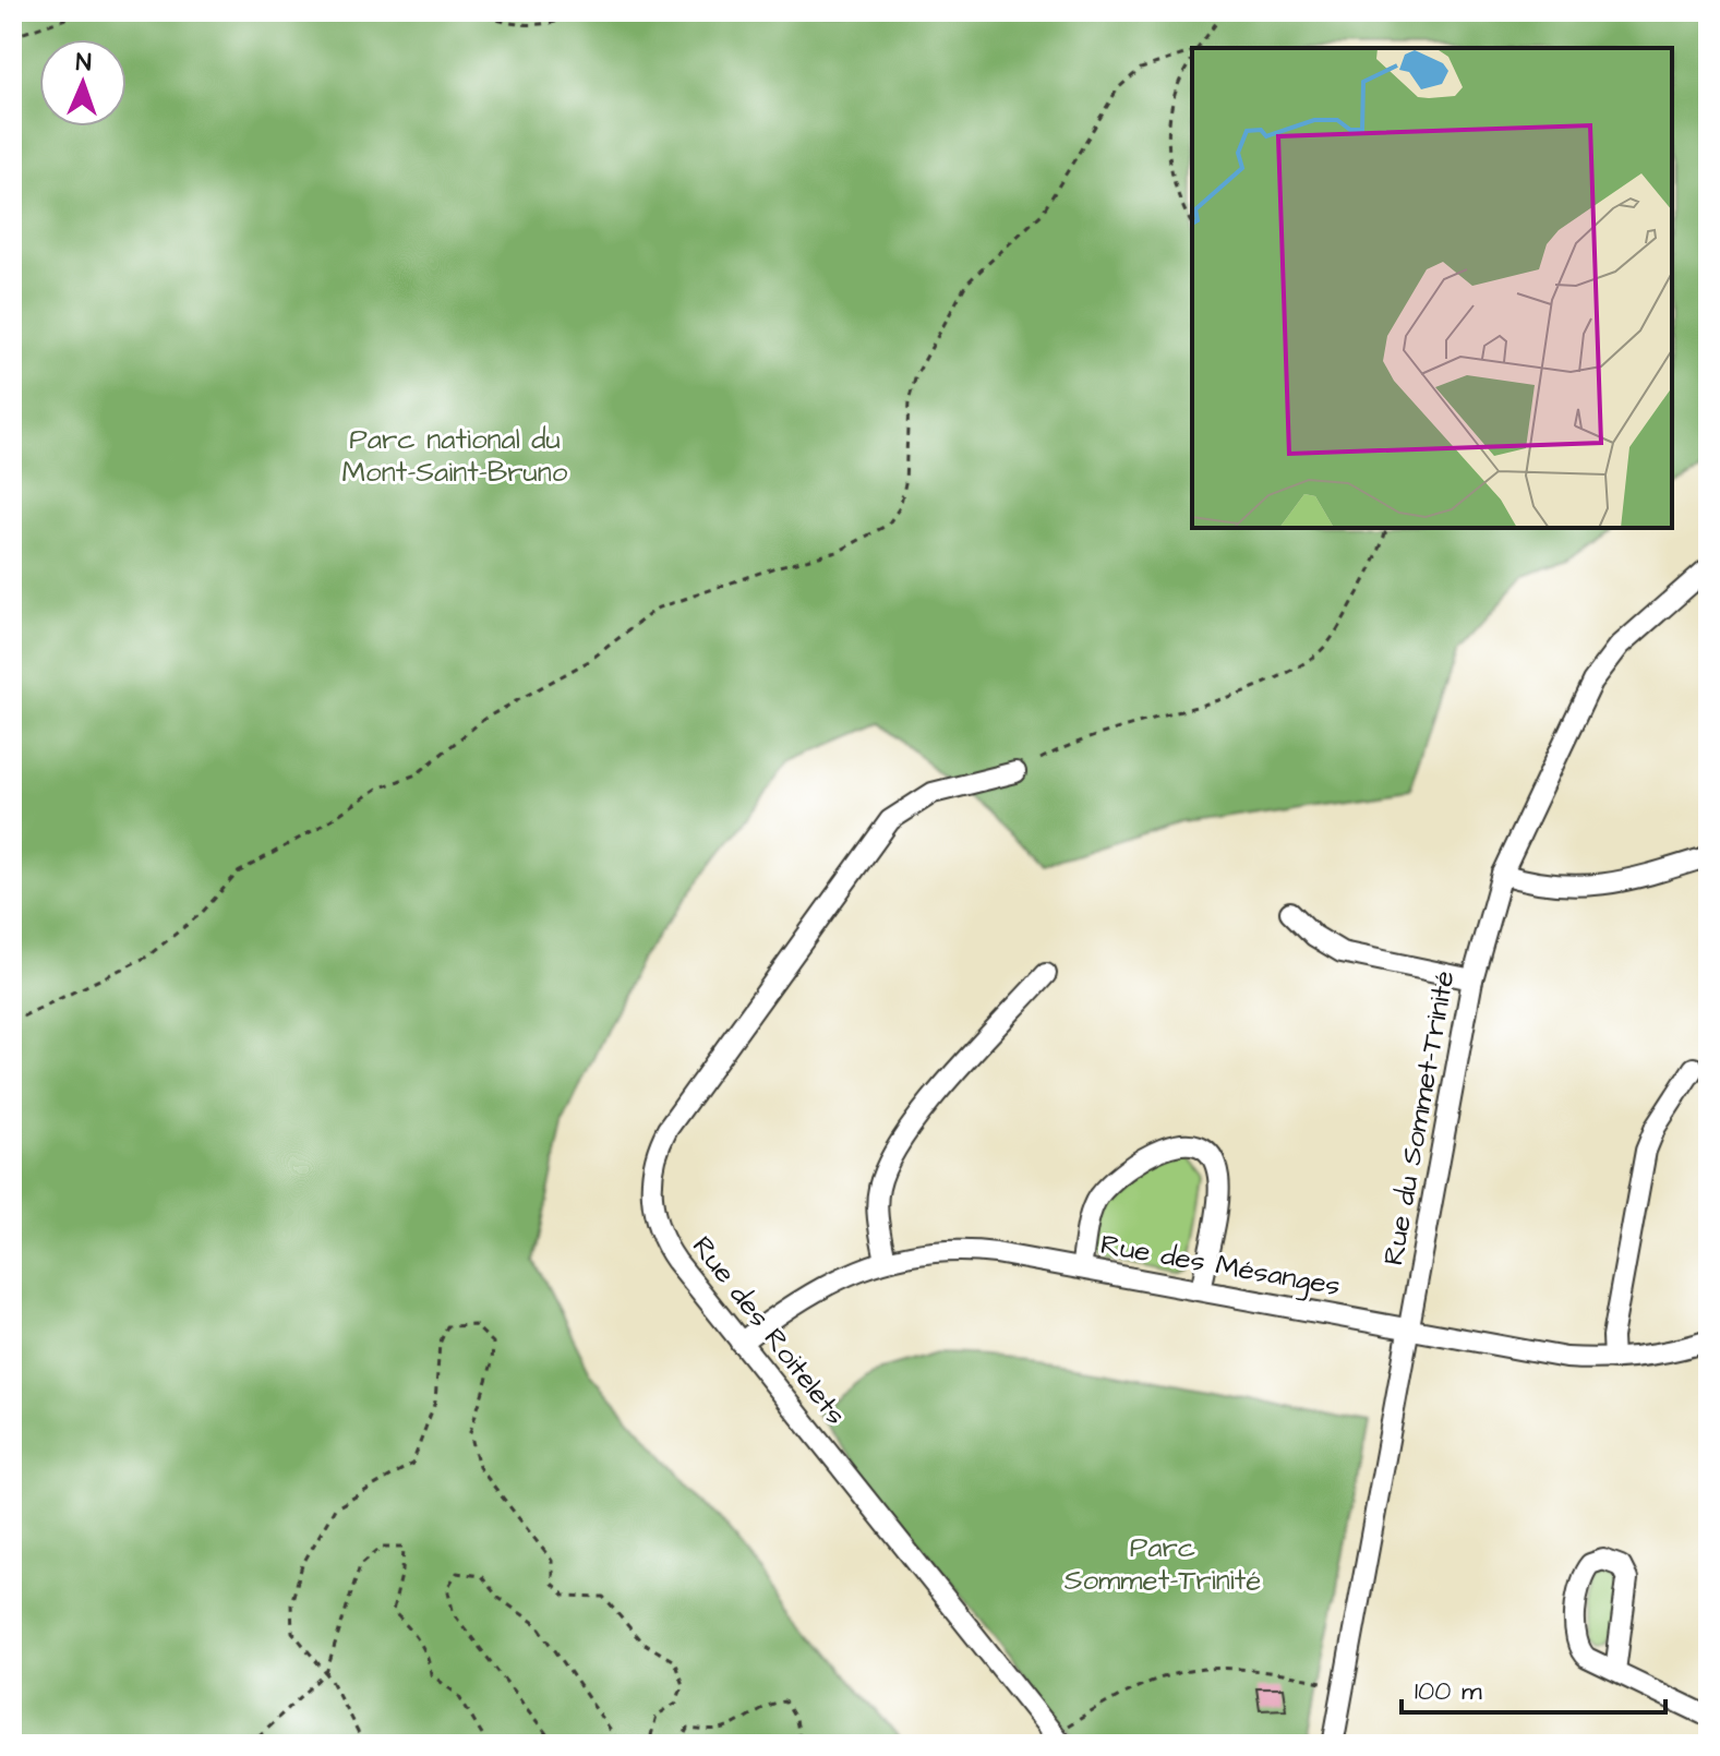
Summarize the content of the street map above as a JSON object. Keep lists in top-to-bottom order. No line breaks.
{"streets":{"street":["Rue du Sommet-Trinité","Rue des Mésanges","Rue des Roitelets"]},"crossings":[["Rue du Sommet-Trinité","Rue des Mésanges"],["Rue des Mésanges","Rue des Roitelets"]],"parks":["Parc national du Mont-Saint-Bruno","Parc Sommet-Trinité"],"scale_bar":"100 m","north":"top"}
